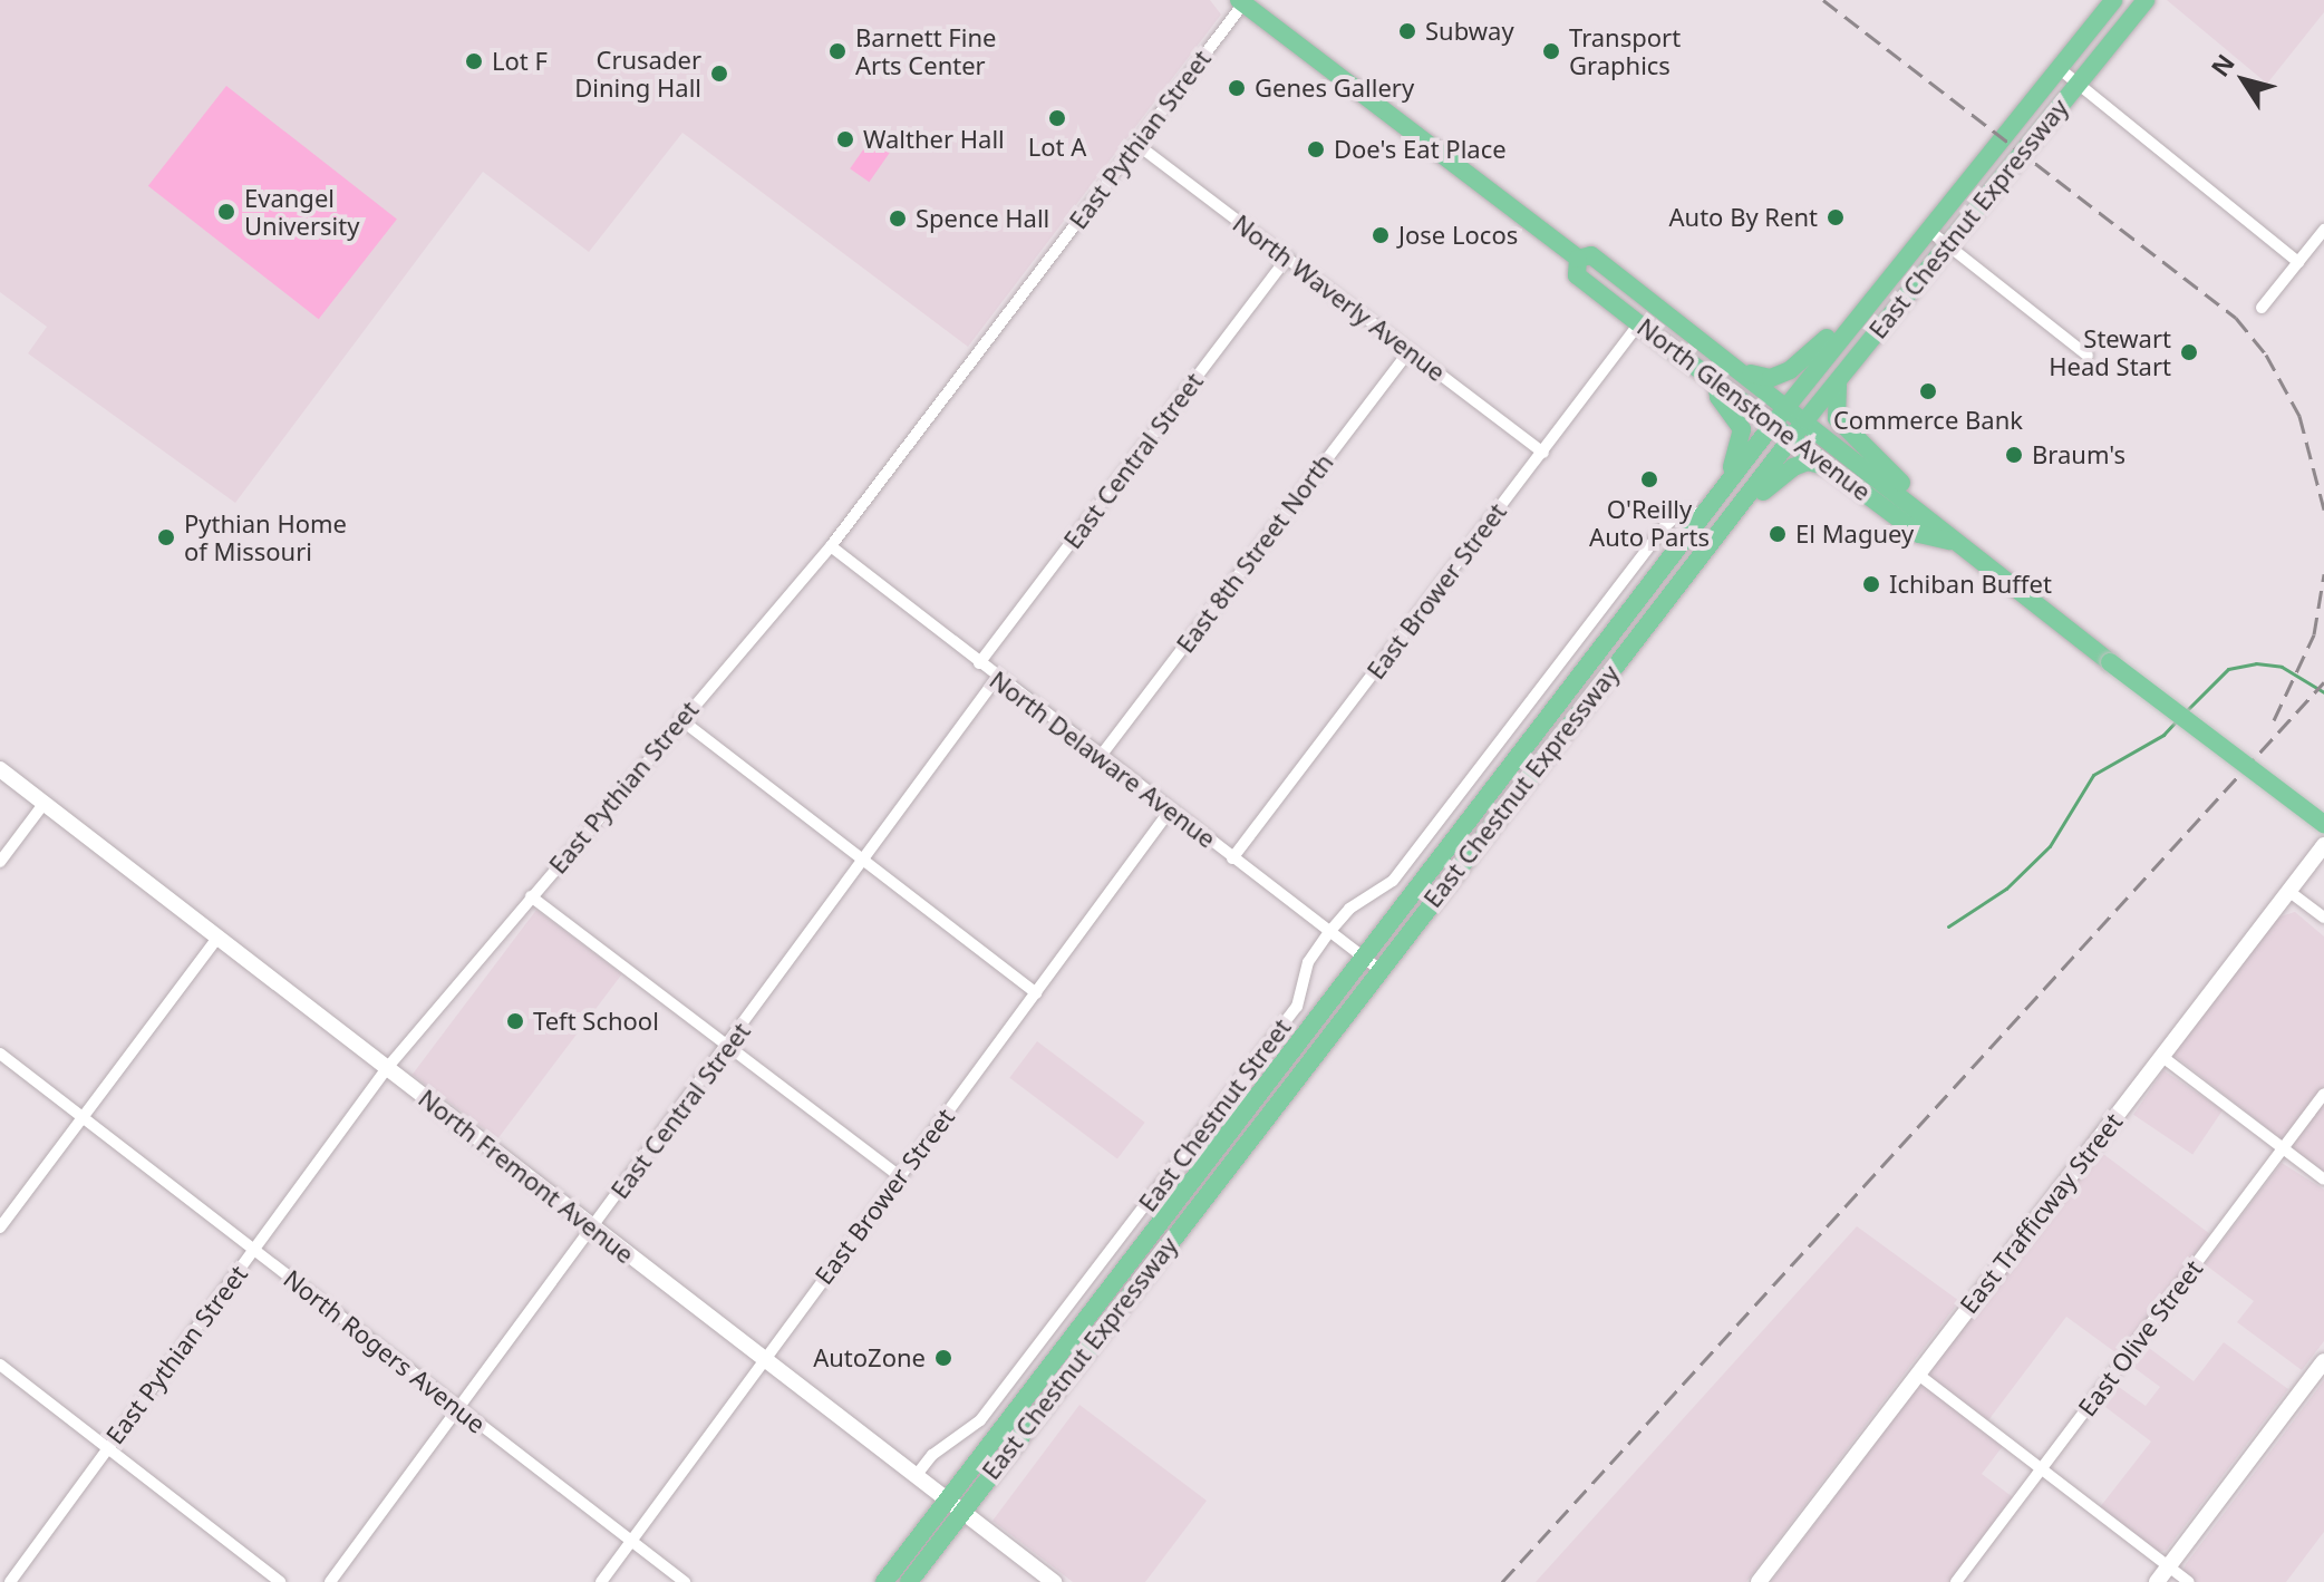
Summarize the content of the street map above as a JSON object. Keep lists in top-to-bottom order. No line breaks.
{"streets":{"main road":["East Chestnut Expressway","North Glenstone Avenue"],"street":["East Pythian Street","North Waverly Avenue","East Central Street","East 8th Street North","East Brower Street","North Delaware Avenue","East Chestnut Street","North Fremont Avenue","East Trafficway Street","East Olive Street","North Rogers Avenue"]},"crossings":[["East Pythian Street","North Waverly Avenue"],["East Pythian Street","North Glenstone Avenue"],["East Pythian Street","North Delaware Avenue"],["East Pythian Street","North Fremont Avenue"],["East Pythian Street","North Rogers Avenue"],["East Chestnut Expressway","North Glenstone Avenue"],["East Chestnut Expressway","North Delaware Avenue"],["East Chestnut Expressway","East Chestnut Street"],["East Chestnut Expressway","North Fremont Avenue"],["North Waverly Avenue","East Central Street"],["North Waverly Avenue","East 8th Street North"],["North Waverly Avenue","East Brower Street"],["North Glenstone Avenue","East Brower Street"],["East Central Street","North Delaware Avenue"],["East Central Street","North Fremont Avenue"],["East Central Street","North Rogers Avenue"],["East 8th Street North","North Delaware Avenue"],["East Brower Street","North Delaware Avenue"],["East Brower Street","North Fremont Avenue"],["East Brower Street","North Rogers Avenue"],["North Delaware Avenue","East Chestnut Street"],["East Chestnut Street","North Fremont Avenue"]],"places":["Subway","Barnett Fine Arts Center","Transport Graphics","Lot F","Crusader Dining Hall","Genes Gallery","Lot A","Walther Hall","Doe's Eat Place","Evangel University","Auto By Rent","Spence Hall","Jose Locos","Stewart Head Start","Commerce Bank","Braum's","O'Reilly Auto Parts","El Maguey","Pythian Home of Missouri","Ichiban Buffet","Teft School","AutoZone"],"north":"top left"}
